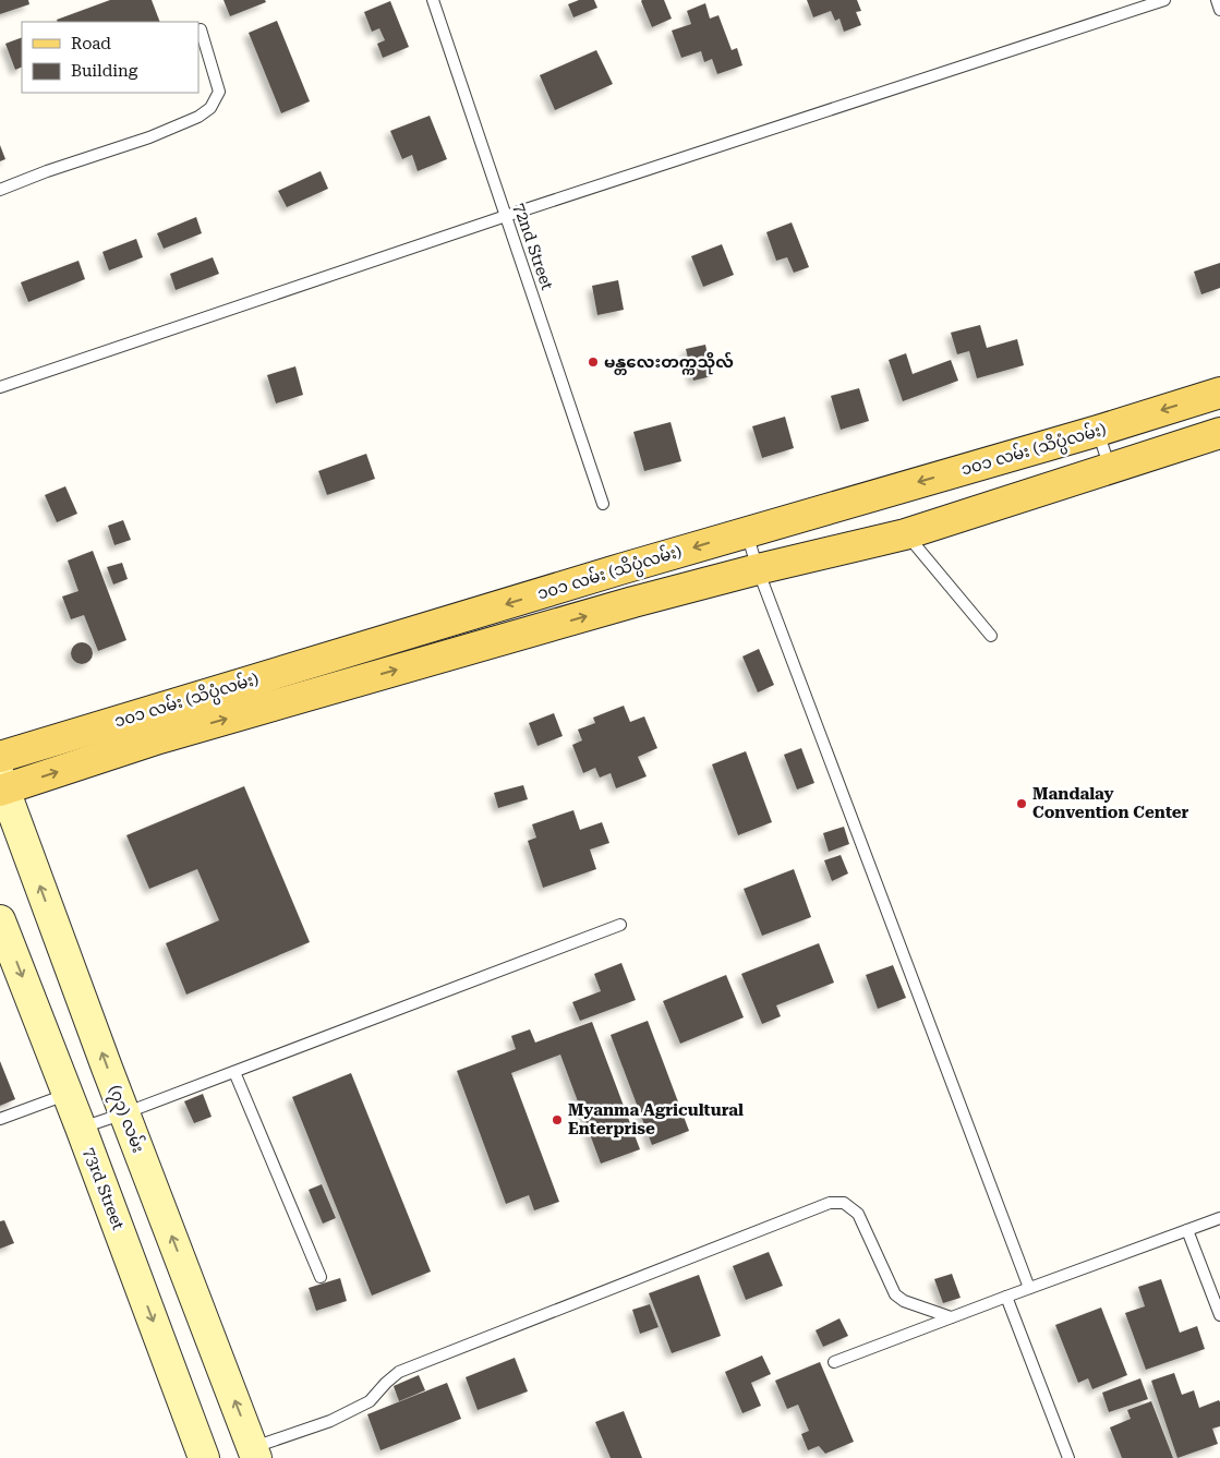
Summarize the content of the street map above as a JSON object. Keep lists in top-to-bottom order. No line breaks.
{"streets":{"main road":["၁၀၁ လမ်း (သိပ္ပံလမ်း)","(၇၃) လမ်း","73rd Street"],"lane":["72nd Street"]},"crossings":[["၁၀၁ လမ်း (သိပ္ပံလမ်း)","(၇၃) လမ်း"]],"one_way":["(၇၃) လမ်း","73rd Street"],"places":["မန္တလေးတက္ကသိုလ်","Mandalay Convention Center","Myanma Agricultural Enterprise"],"legend":["Road","Building"]}
